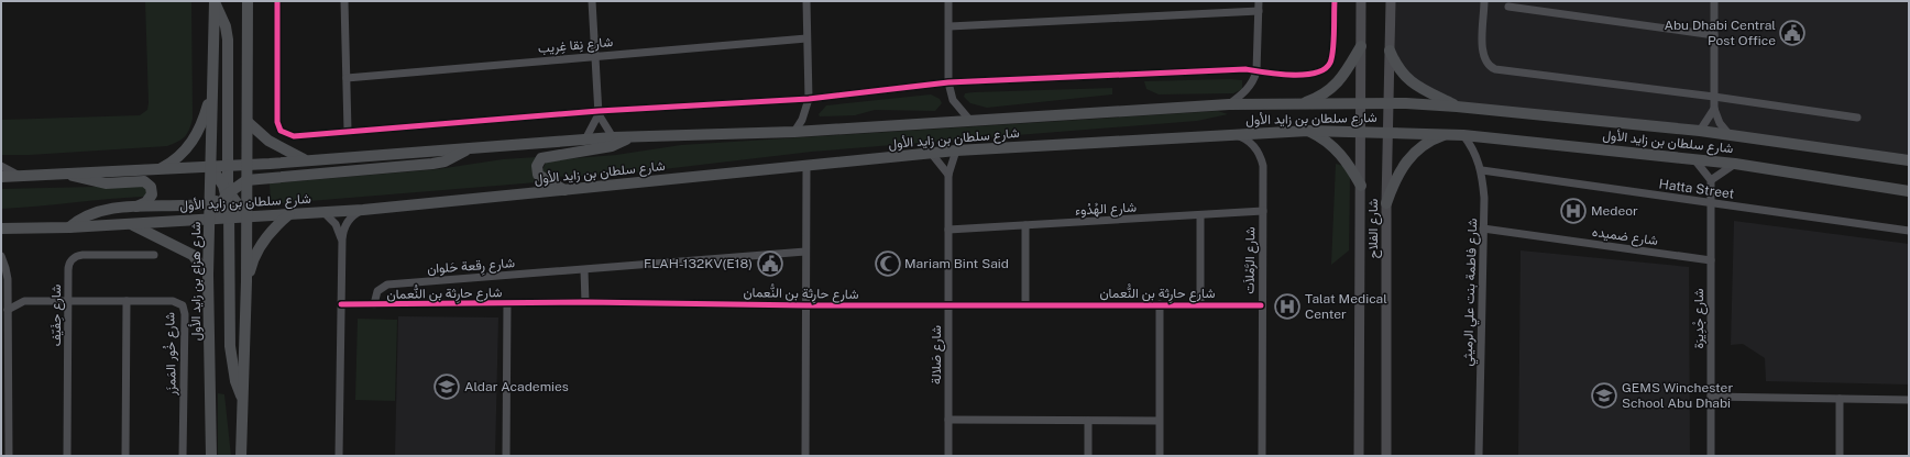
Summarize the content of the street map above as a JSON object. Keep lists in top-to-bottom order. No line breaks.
{"streets":{"main road":["شارع سلطان بن زايد الأول","شارع الفلاح","شارع هزاع بن زايد الأول"],"street":["شارع نِقا غِريب","Hatta Street","شارع الهُدُوء","شارع ضميده","شارع الرَّمْلاَت","شارع رِقعة حَلوان","شارع فاطمة بنت علي الرميثي","شارع حارِثة بن النُّعمان","شارع حِفَيّف","شارع جْدِيرَة","شارع خُور المَمزَر","شارع صَلالة"]},"crossings":[["شارع سلطان بن زايد الأول","شارع الفلاح"],["شارع سلطان بن زايد الأول","شارع الرَّمْلاَت"],["شارع سلطان بن زايد الأول","شارع هزاع بن زايد الأول"],["شارع سلطان بن زايد الأول","شارع فاطمة بنت علي الرميثي"],["شارع سلطان بن زايد الأول","شارع صَلالة"],["Hatta Street","شارع فاطمة بنت علي الرميثي"],["Hatta Street","شارع جْدِيرَة"],["شارع الهُدُوء","شارع الرَّمْلاَت"],["شارع الهُدُوء","شارع صَلالة"],["شارع ضميده","شارع فاطمة بنت علي الرميثي"],["شارع ضميده","شارع جْدِيرَة"],["شارع الرَّمْلاَت","شارع حارِثة بن النُّعمان"],["شارع رِقعة حَلوان","شارع حارِثة بن النُّعمان"],["شارع حارِثة بن النُّعمان","شارع صَلالة"],["شارع حِفَيّف","شارع خُور المَمزَر"]],"places":{"public building":["Abu Dhabi Central Post Office","FLAH-132KV(E18)"],"hospital":["Medeor","Talat Medical Center"],"mosque":["Mariam Bint Said"],"school or university":["Aldar Academies","GEMS Winchester School Abu Dhabi"]}}
